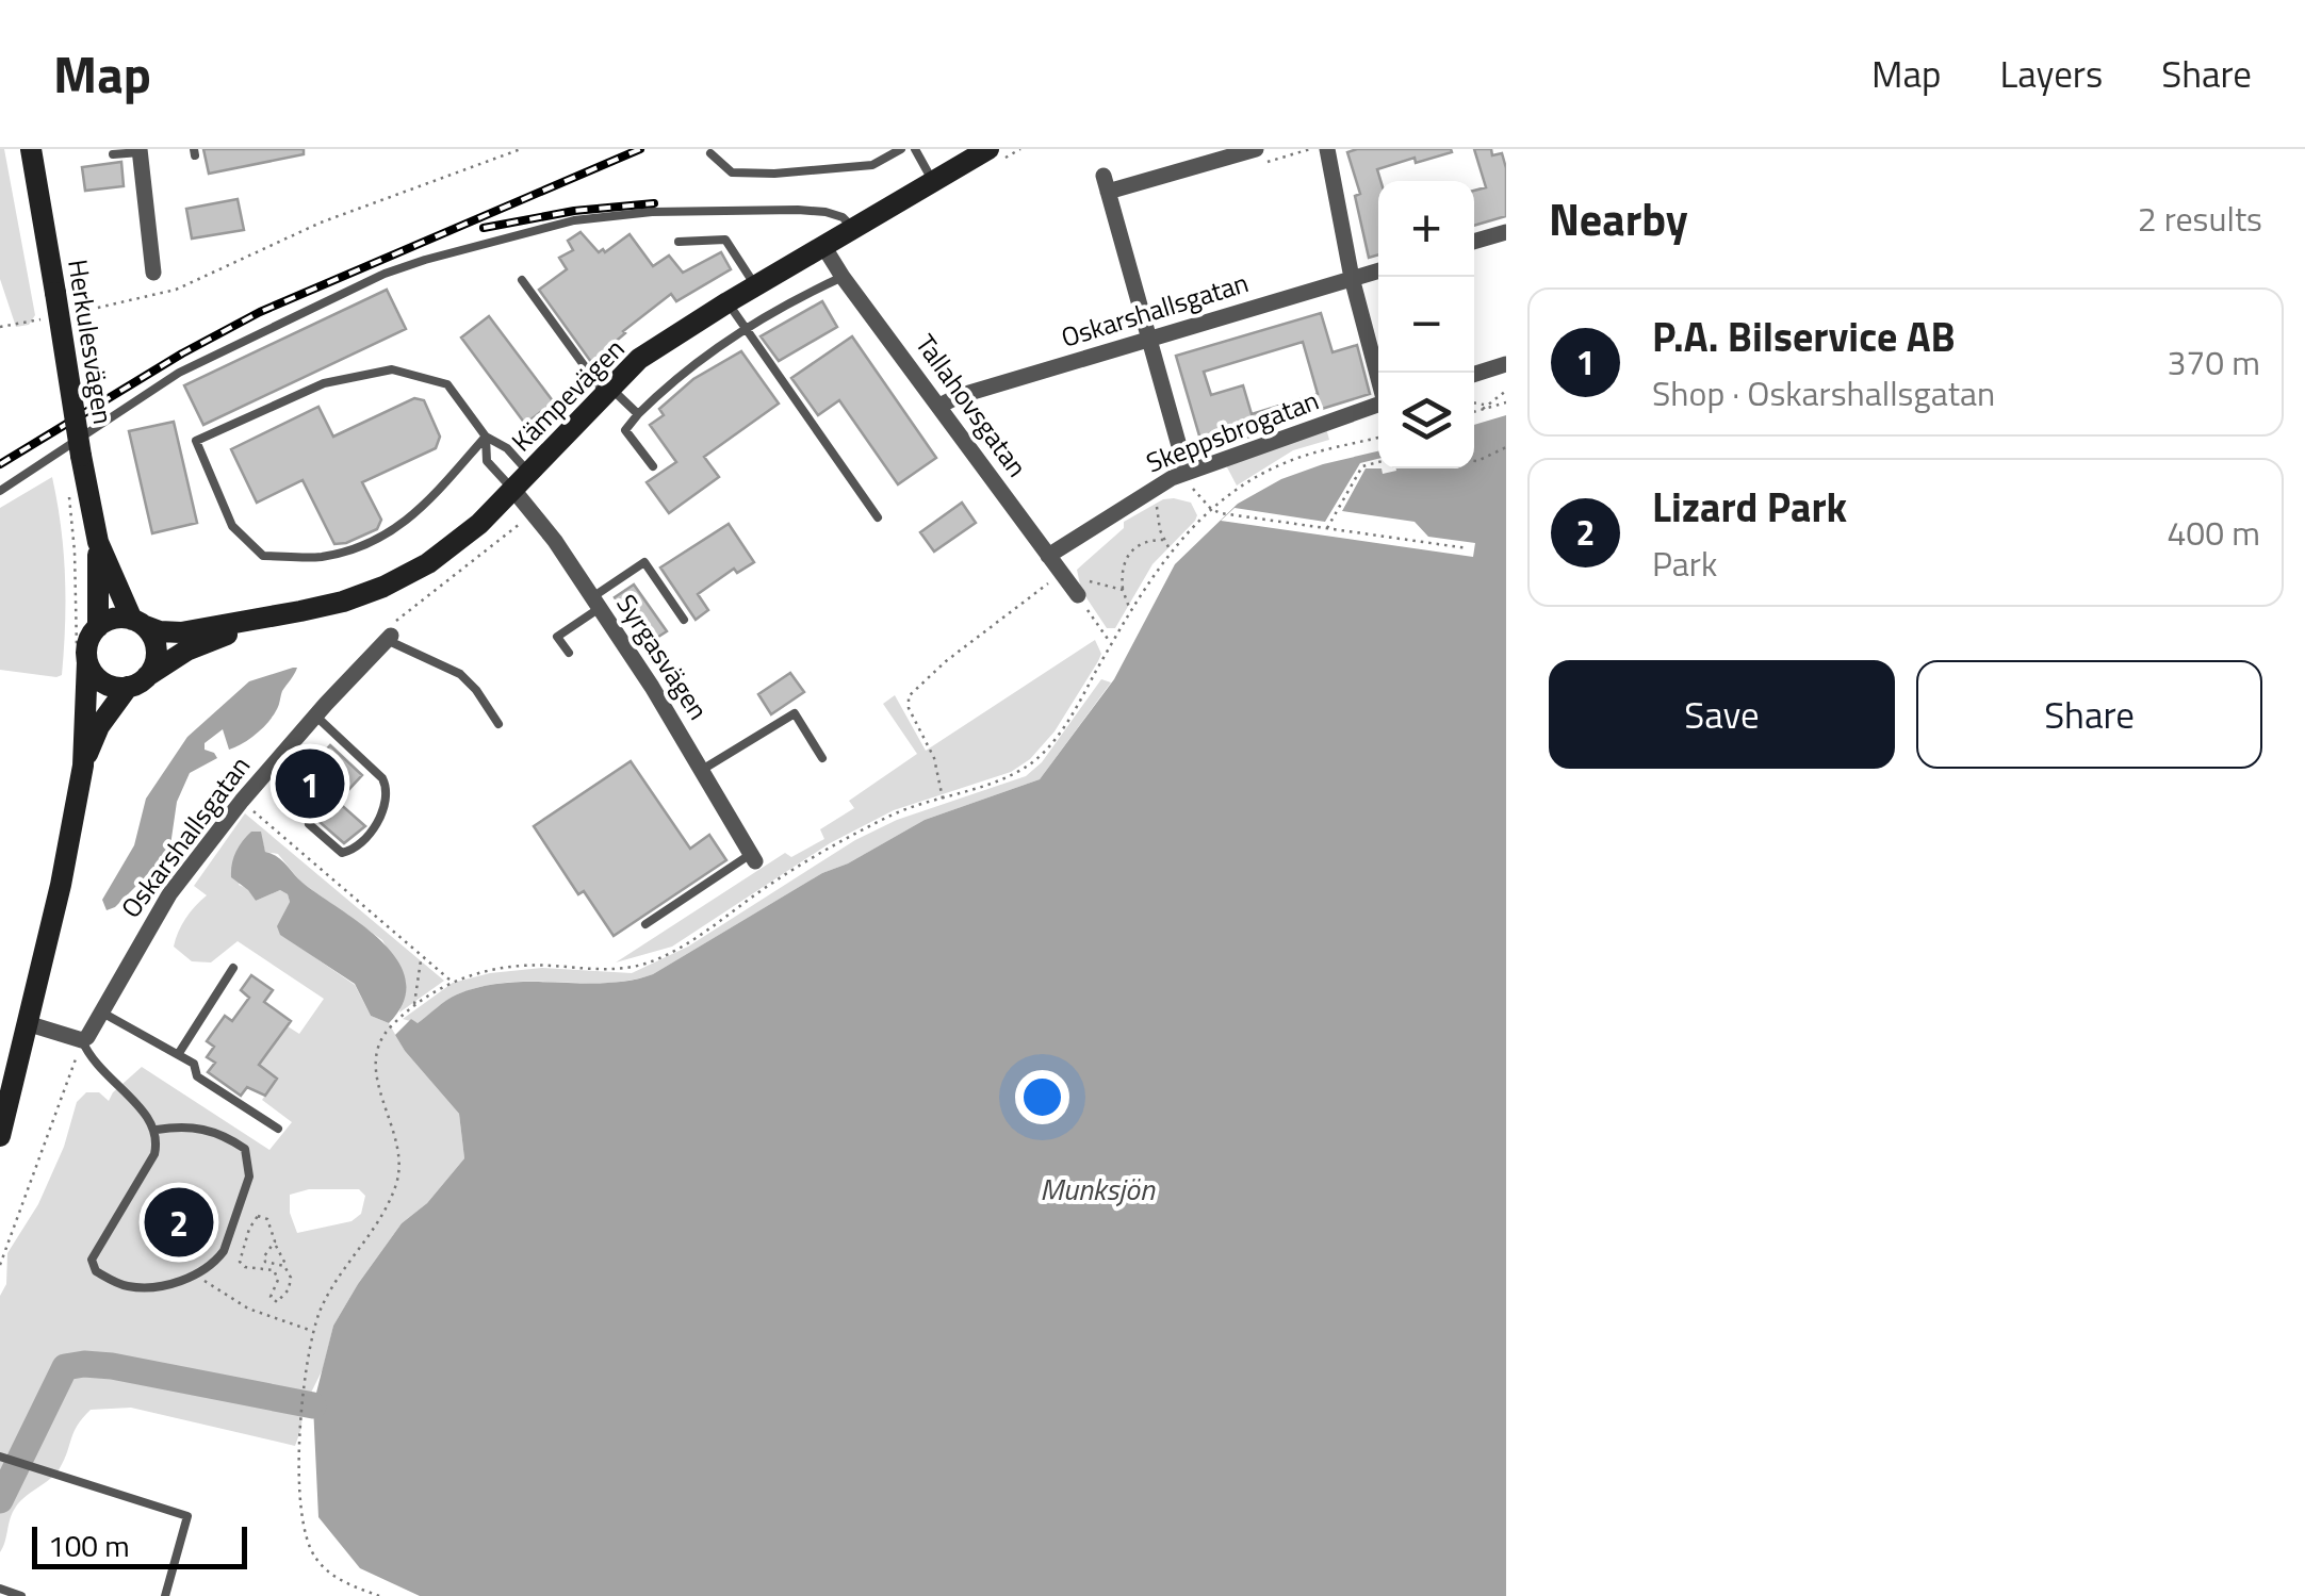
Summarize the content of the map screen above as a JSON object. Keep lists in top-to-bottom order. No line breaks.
{"streets":{"main road":["Herkulesvägen","Kämpevägen"],"street":["Oskarshallsgatan","Tallahovsgatan","Skeppsbrogatan","Syrgasvägen"]},"crossings":[["Oskarshallsgatan","Tallahovsgatan"],["Herkulesvägen","Kämpevägen"],["Kämpevägen","Tallahovsgatan"],["Kämpevägen","Syrgasvägen"],["Tallahovsgatan","Skeppsbrogatan"]],"water":["Munksjön"],"scale_bar":"100 m","page":{"header":"Map","nav":["Map","Layers","Share"],"heading":["Nearby","2 results"],"map_buttons":["+","−"],"list":[{"mark":"1","name":"P.A. Bilservice AB","note":"Shop · Oskarshallsgatan","value":"370 m"},{"mark":"2","name":"Lizard Park","note":"Park","value":"400 m"}],"buttons":["Save","Share"],"pins":["1","2"],"scale":"100 m"}}
